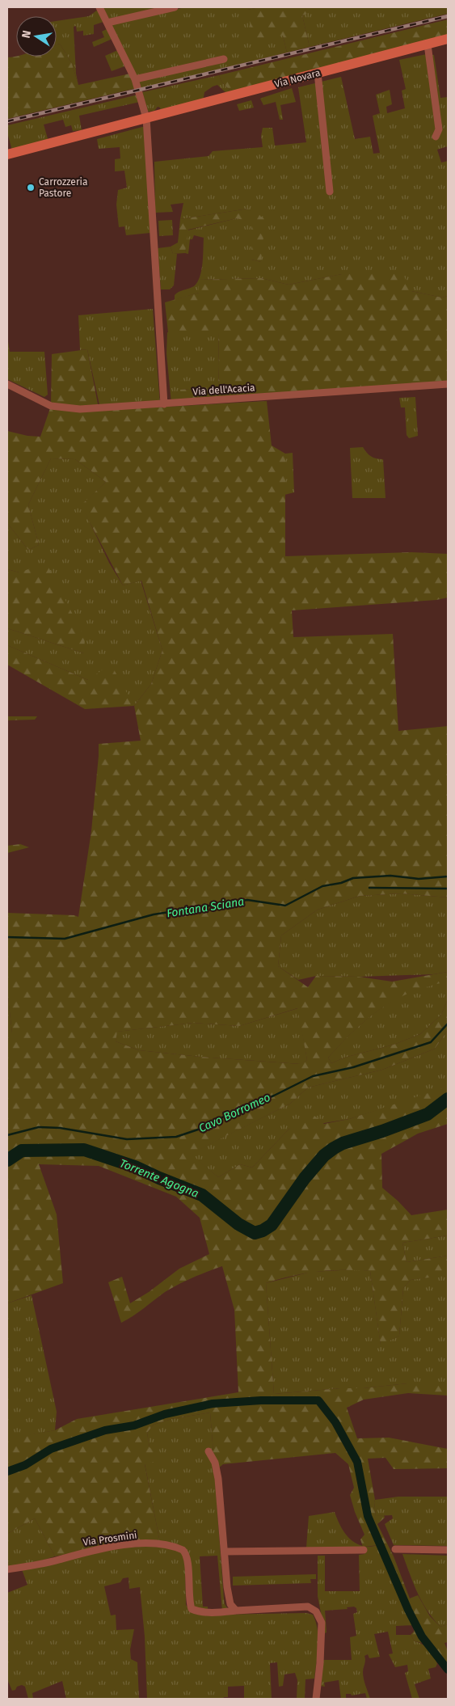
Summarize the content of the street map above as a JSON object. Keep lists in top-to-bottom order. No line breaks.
{"streets":{"main road":["Via Novara"],"street":["Via dell'Acacia","Via Prosmini"]},"water":["Fontana Sciana","Cavo Borromeo","Torrente Agogna"],"places":["Carrozzeria Pastore"],"north":"left"}
